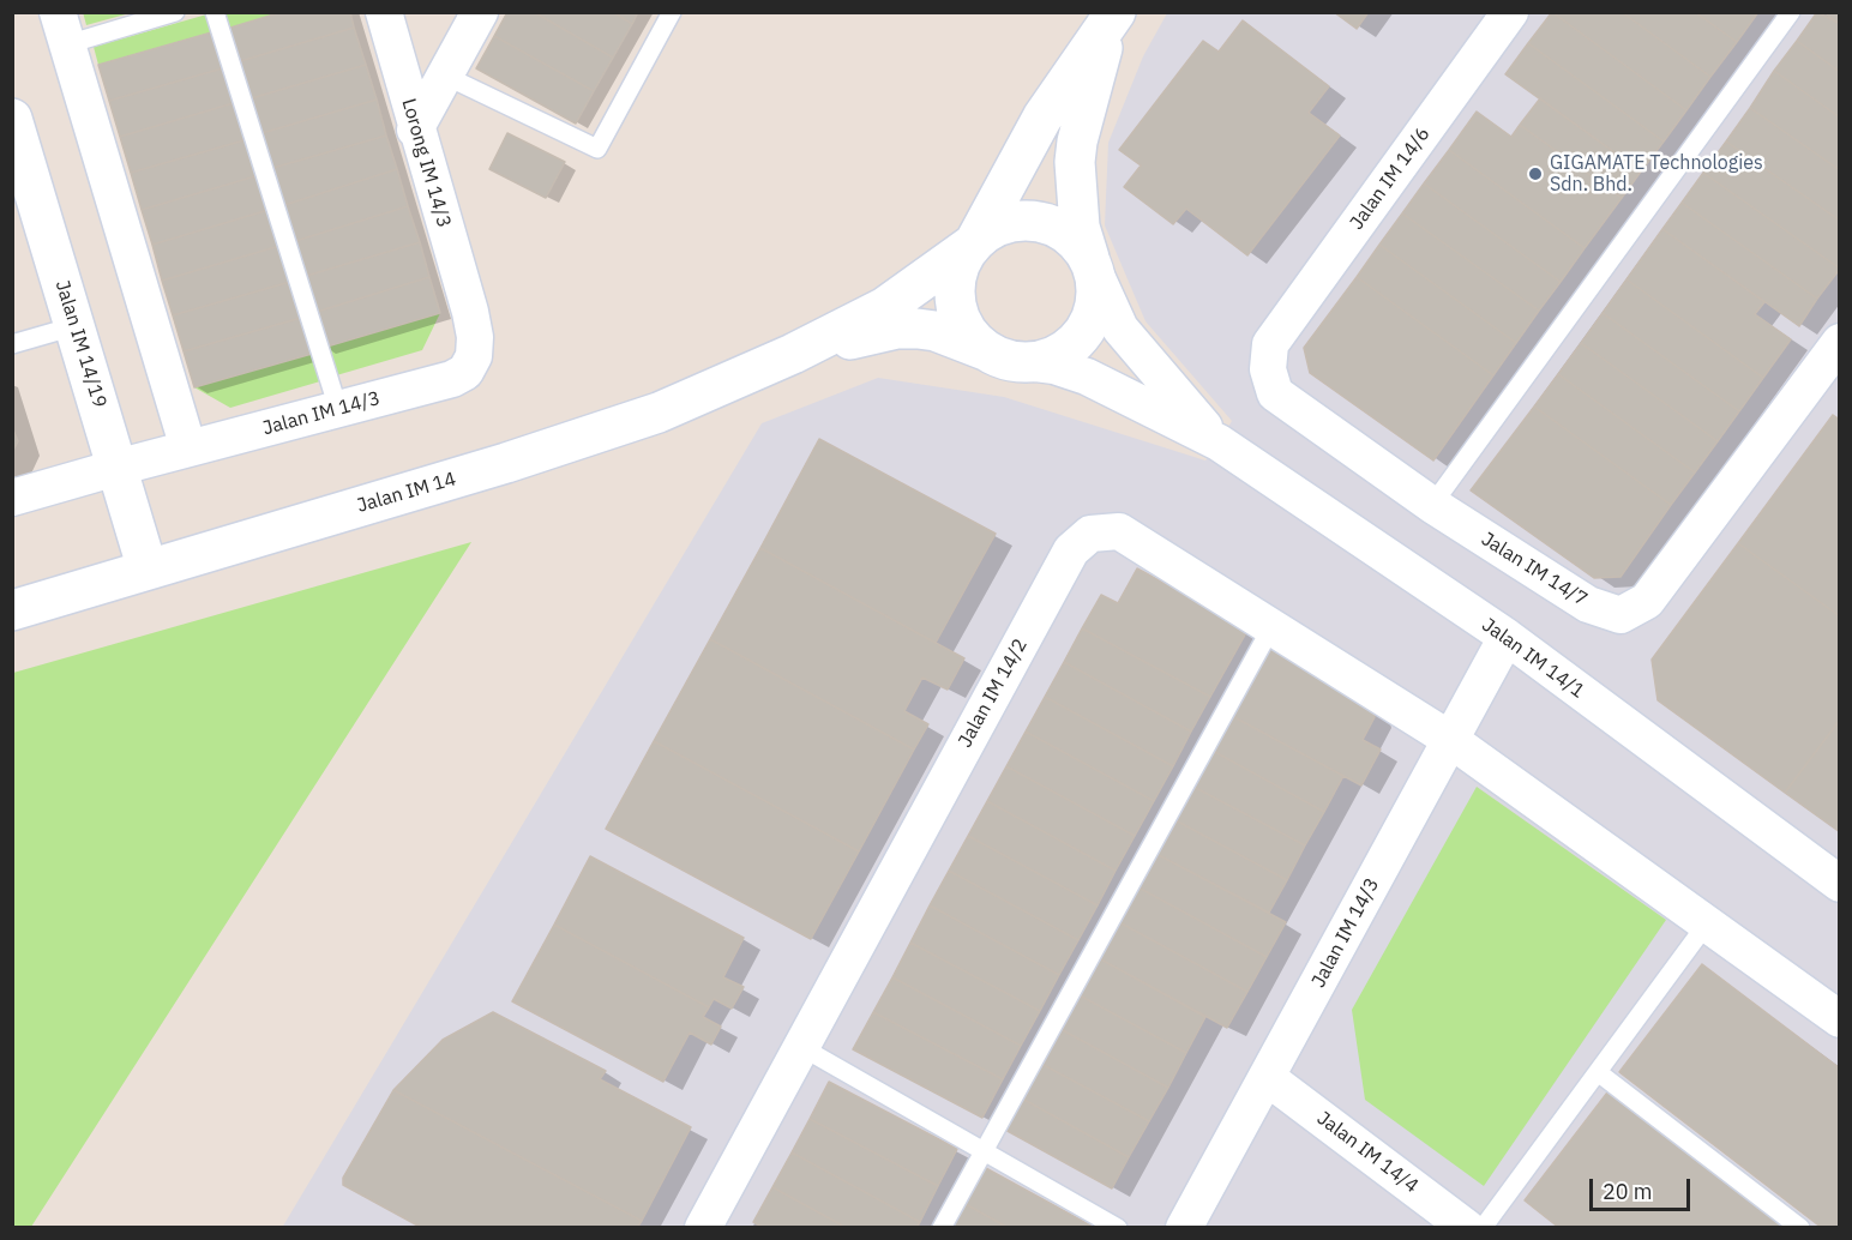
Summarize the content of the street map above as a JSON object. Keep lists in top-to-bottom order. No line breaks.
{"streets":{"street":["Lorong IM 14/3","Jalan IM 14/6","Jalan IM 14/19","Jalan IM 14/3","Jalan IM 14","Jalan IM 14/7","Jalan IM 14/1","Jalan IM 14/2","Jalan IM 14/4"]},"crossings":[["Lorong IM 14/3","Jalan IM 14/3"],["Jalan IM 14/6","Jalan IM 14/7"],["Jalan IM 14/19","Jalan IM 14/3"],["Jalan IM 14/19","Jalan IM 14"],["Jalan IM 14/3","Jalan IM 14/1"],["Jalan IM 14/3","Jalan IM 14/2"],["Jalan IM 14/3","Jalan IM 14/4"]],"places":["GIGAMATE Technologies Sdn. Bhd."],"scale_bar":"20 m"}
